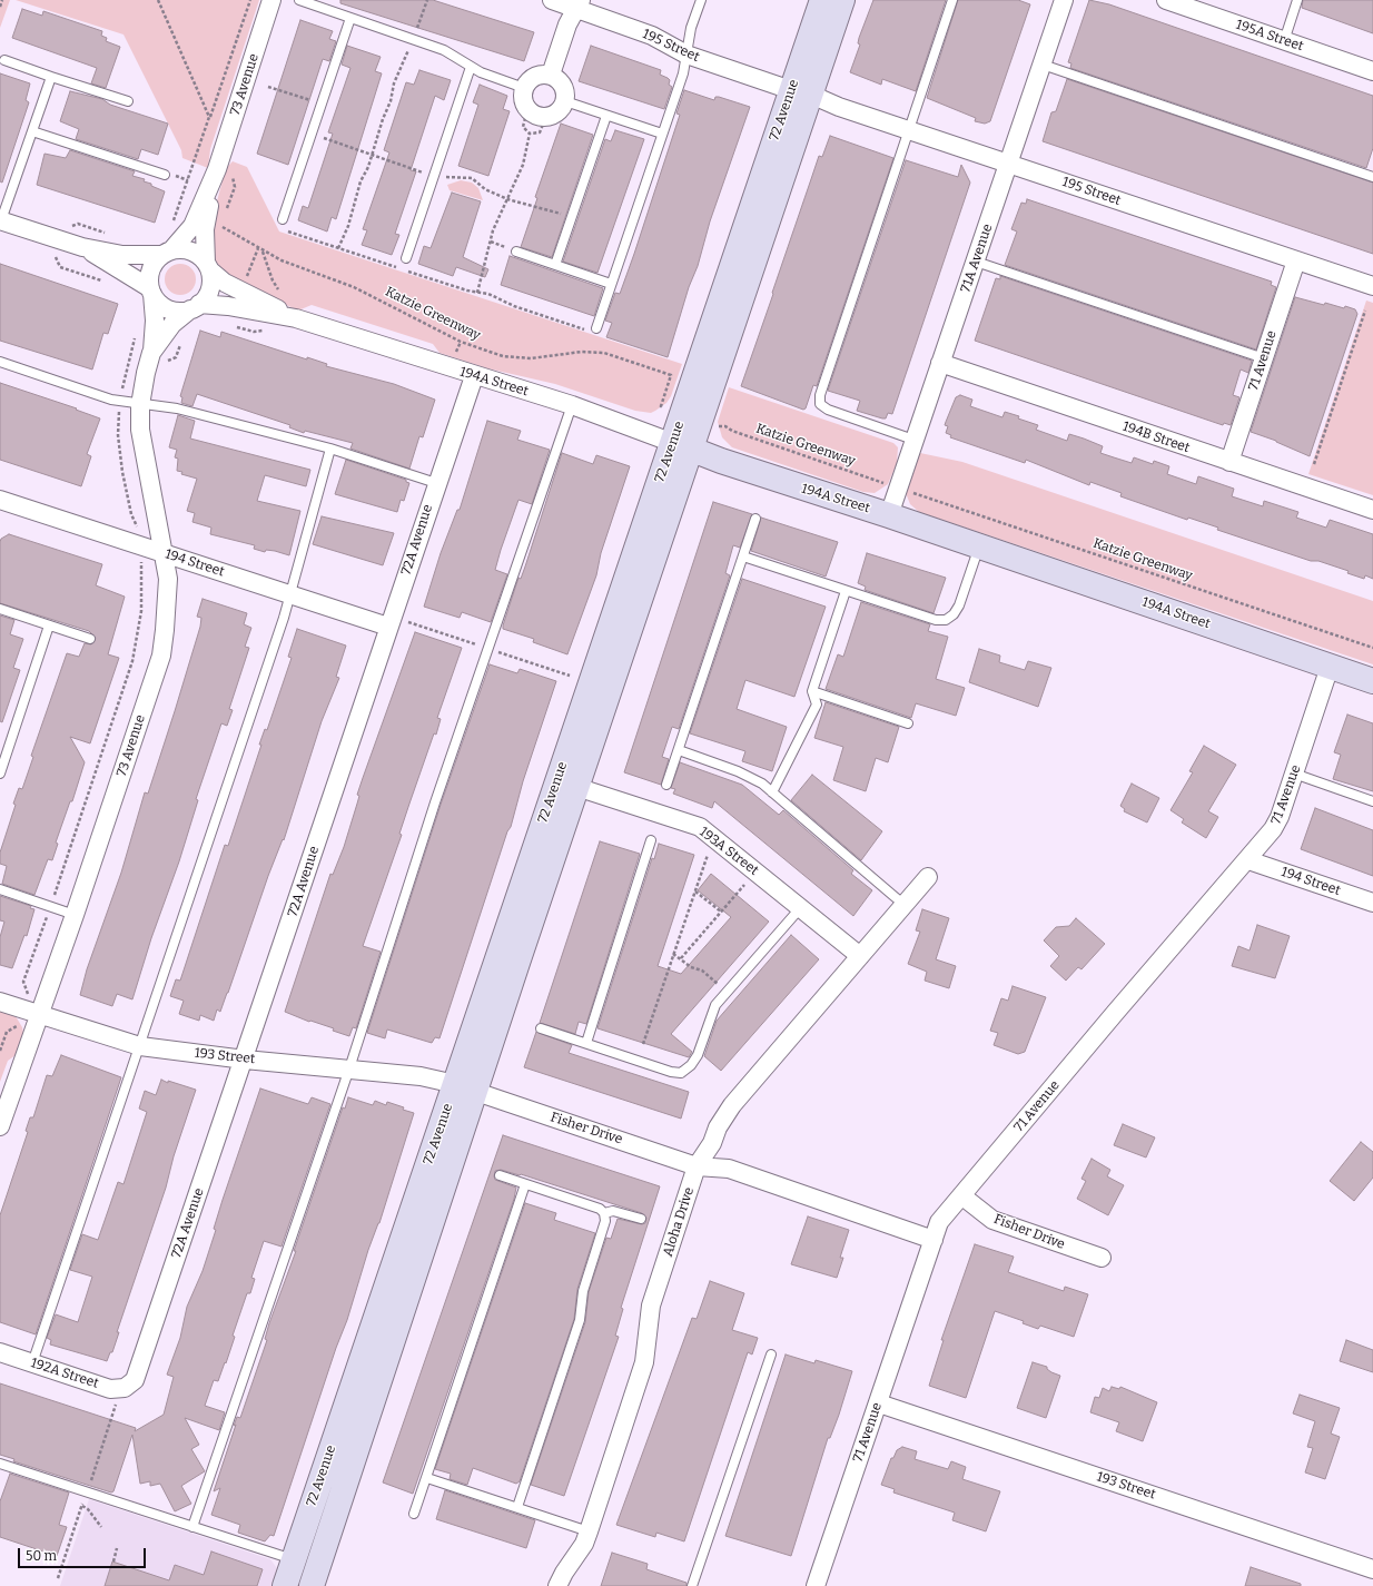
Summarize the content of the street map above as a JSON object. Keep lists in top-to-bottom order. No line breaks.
{"streets":{"main road":["72 Avenue","194A Street"],"street":["195A Street","195 Street","73 Avenue","71A Avenue","71 Avenue","194B Street","72A Avenue","194 Street","193A Street","193 Street","Fisher Drive","Aloha Drive","192A Street"],"path":["Katzie Greenway"]},"crossings":[["195 Street","72 Avenue"],["195 Street","71A Avenue"],["195 Street","71 Avenue"],["73 Avenue","194A Street"],["73 Avenue","194 Street"],["73 Avenue","193 Street"],["72 Avenue","194A Street"],["72 Avenue","193A Street"],["72 Avenue","193 Street"],["72 Avenue","Fisher Drive"],["71A Avenue","194A Street"],["71A Avenue","194B Street"],["71 Avenue","194A Street"],["71 Avenue","194B Street"],["71 Avenue","194 Street"],["71 Avenue","193 Street"],["71 Avenue","Fisher Drive"],["194A Street","72A Avenue"],["72A Avenue","194 Street"],["72A Avenue","193 Street"],["72A Avenue","192A Street"],["193A Street","Aloha Drive"],["193 Street","Fisher Drive"],["Fisher Drive","Aloha Drive"]],"scale_bar":"50 m"}
